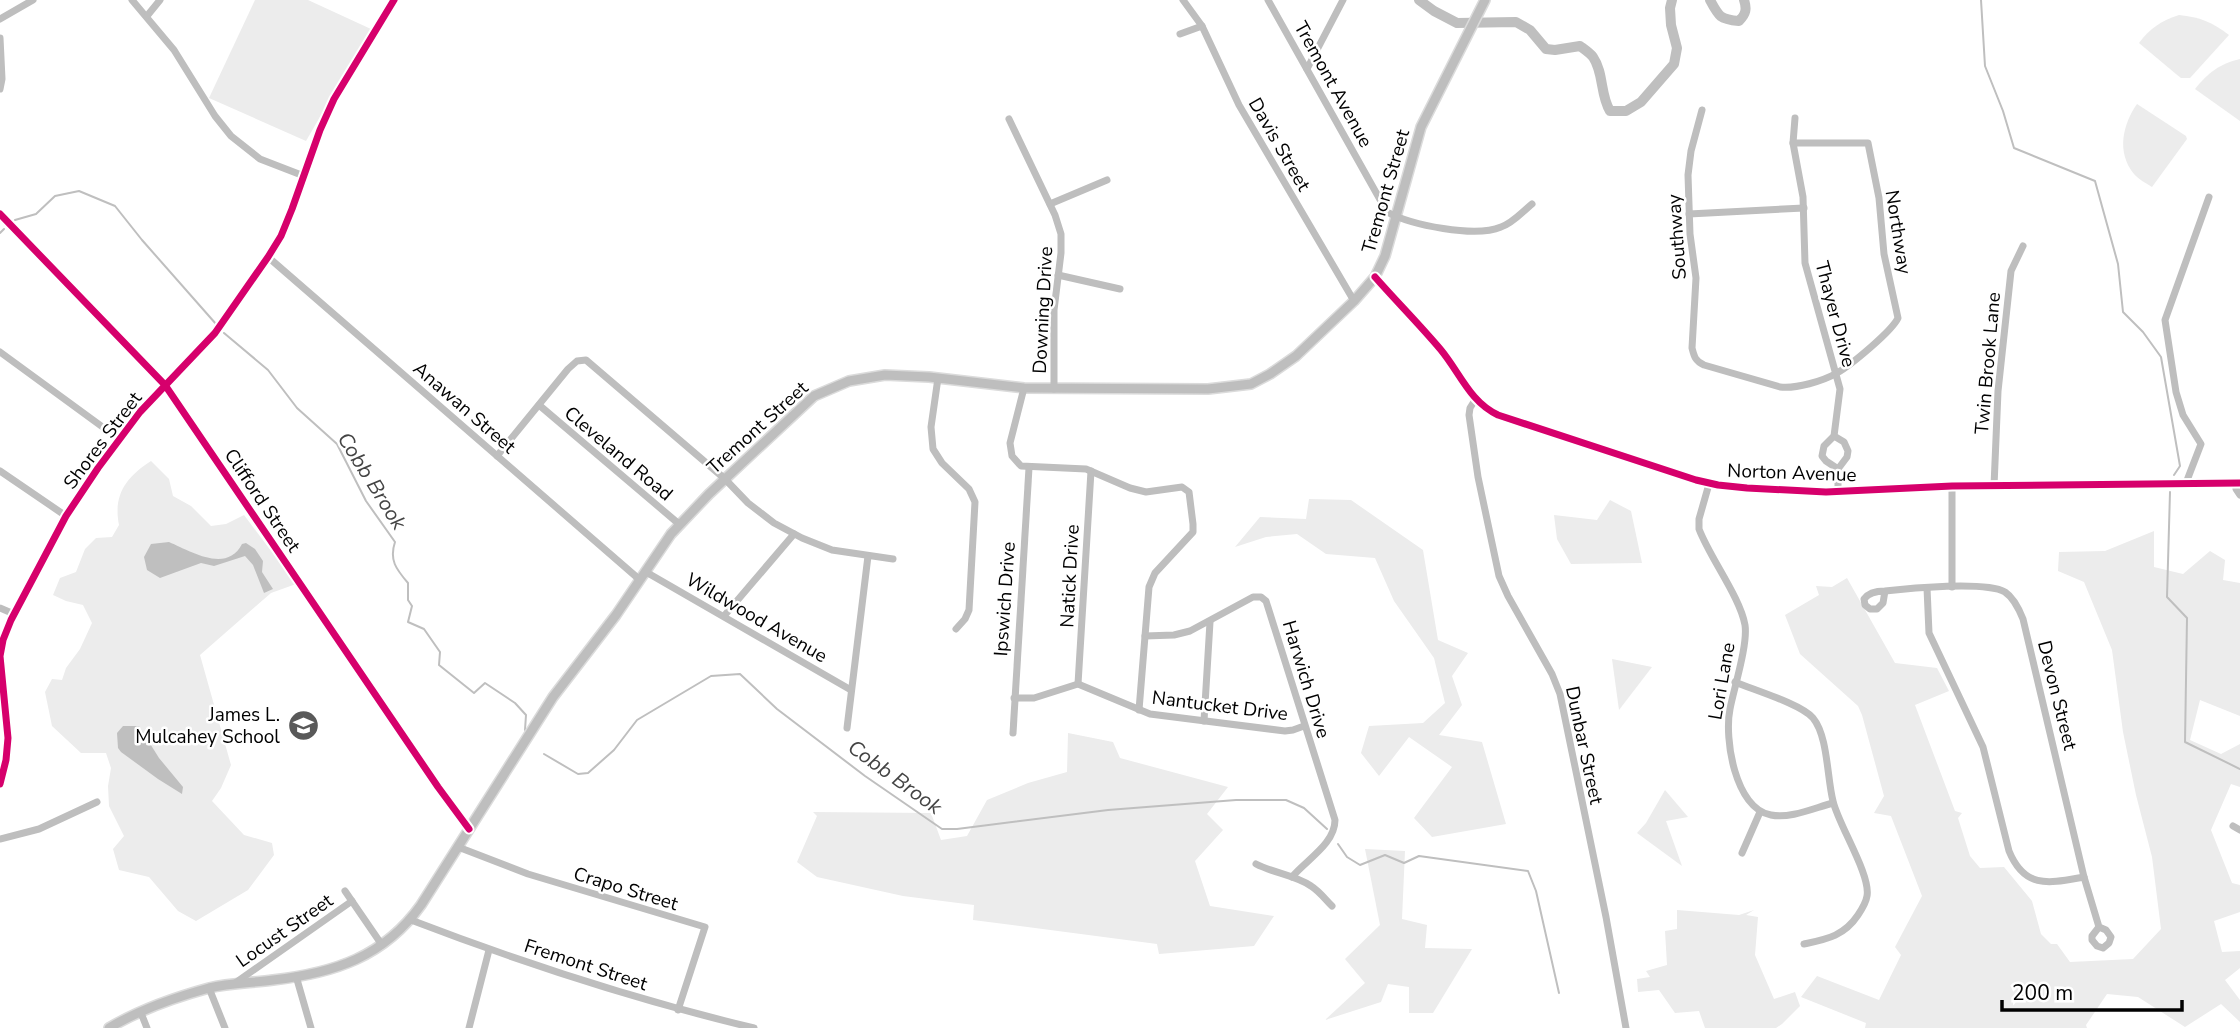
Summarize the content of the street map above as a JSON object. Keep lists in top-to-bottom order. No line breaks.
{"streets":{"main road":["Tremont Street"],"street":["Tremont Avenue","Davis Street","Northway","Southway","Downing Drive","Thayer Drive","Twin Brook Lane","Anawan Street","Shores Street","Cleveland Road","Norton Avenue","Clifford Street","Natick Drive","Ipswich Drive","Wildwood Avenue","Harwich Drive","Lori Lane","Devon Street","Nantucket Drive","Dunbar Street","Crapo Street","Locust Street","Fremont Street"]},"crossings":[["Tremont Avenue","Tremont Street"],["Davis Street","Tremont Street"],["Tremont Street","Downing Drive"],["Tremont Street","Anawan Street"],["Tremont Street","Cleveland Road"],["Tremont Street","Norton Avenue"],["Tremont Street","Clifford Street"],["Tremont Street","Wildwood Avenue"],["Tremont Street","Crapo Street"],["Tremont Street","Locust Street"],["Tremont Street","Fremont Street"],["Northway","Southway"],["Northway","Thayer Drive"],["Southway","Thayer Drive"],["Thayer Drive","Norton Avenue"],["Twin Brook Lane","Norton Avenue"],["Anawan Street","Shores Street"],["Anawan Street","Wildwood Avenue"],["Shores Street","Clifford Street"],["Norton Avenue","Lori Lane"],["Norton Avenue","Dunbar Street"],["Natick Drive","Nantucket Drive"],["Harwich Drive","Nantucket Drive"],["Crapo Street","Fremont Street"]],"water":["Cobb Brook"],"places":{"school or university":["James L. Mulcahey School"]},"scale_bar":"200 m"}
